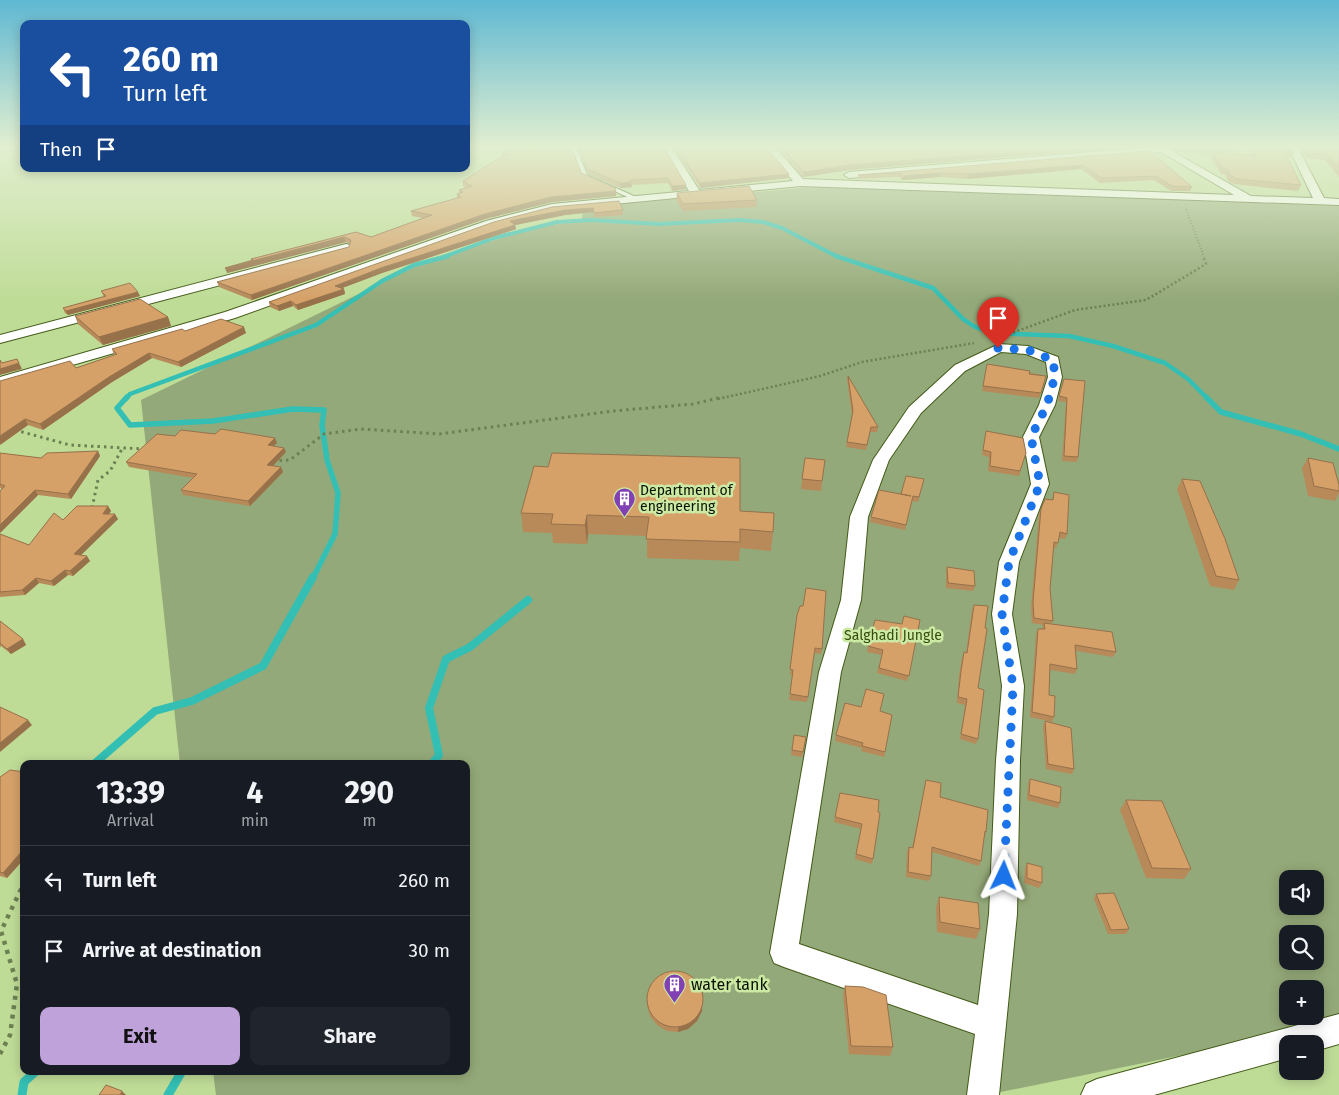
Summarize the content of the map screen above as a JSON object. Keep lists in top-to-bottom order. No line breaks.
{"parks":["Salghadi Jungle"],"places":{"building":["Department of engineering","water tank"]},"page":{"turn":["260 m","Turn left"],"then":"Then","eta":["13:39","Arrival","4","min","290","m"],"list":[{"name":"Turn left","value":"260 m"},{"name":"Arrive at destination","value":"30 m"}],"map_buttons":["+","−"],"buttons":["Exit","Share"]}}
